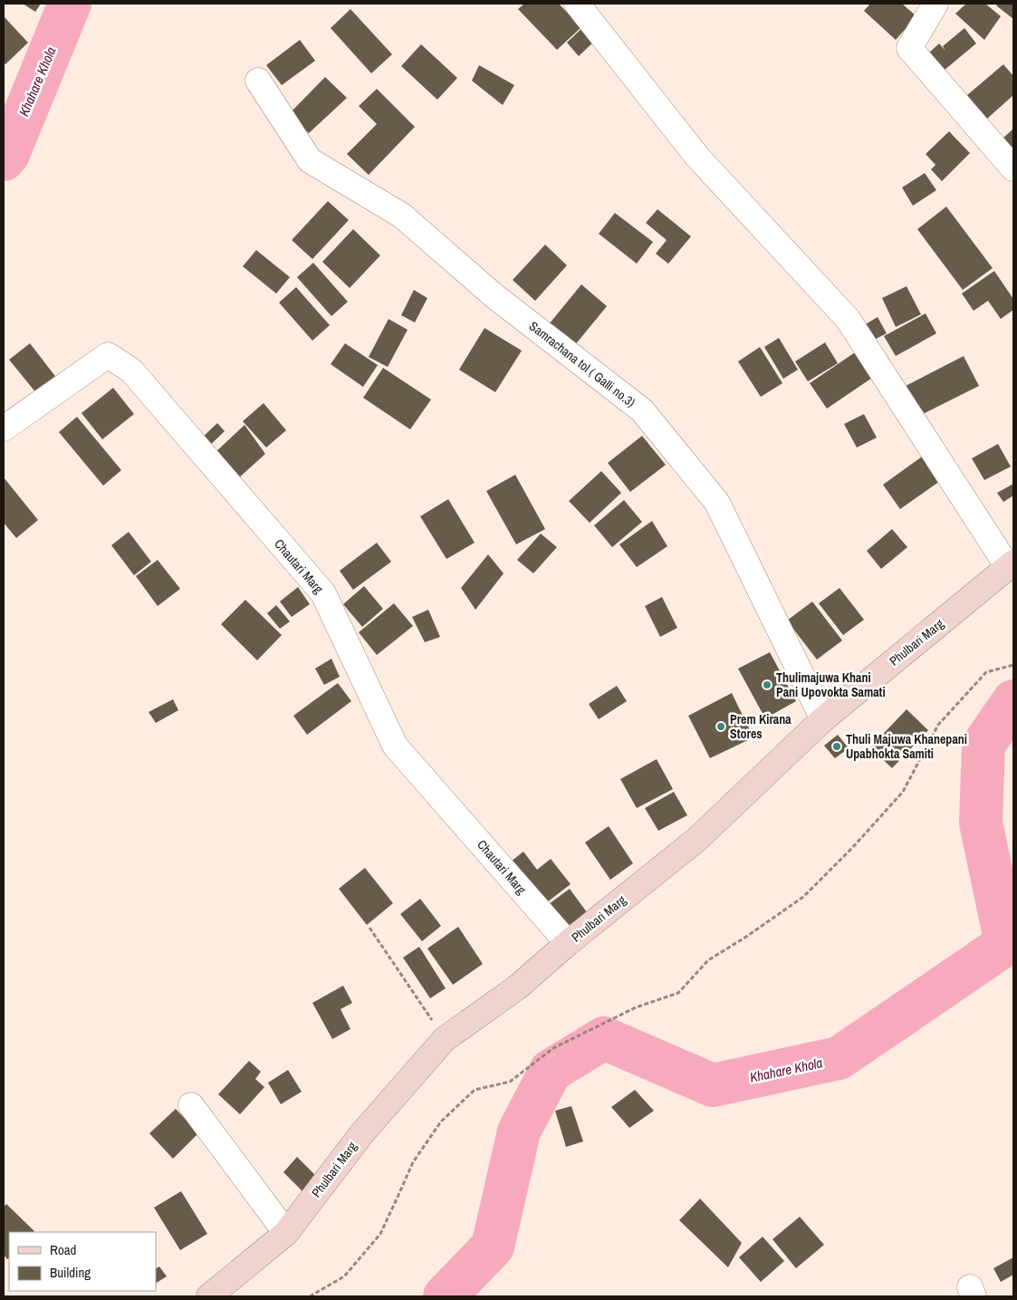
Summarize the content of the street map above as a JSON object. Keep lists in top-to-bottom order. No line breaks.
{"streets":{"main road":["Phulbari Marg"],"street":["Samrachana tol ( Galli no.3)","Chautari Marg"]},"crossings":[["Samrachana tol ( Galli no.3)","Phulbari Marg"],["Chautari Marg","Phulbari Marg"]],"water":["Khahare Khola"],"places":["Thulimajuwa Khani Pani Upovokta Samati","Prem Kirana Stores","Thuli Majuwa Khanepani Upabhokta Samiti"],"legend":["Road","Building"]}
